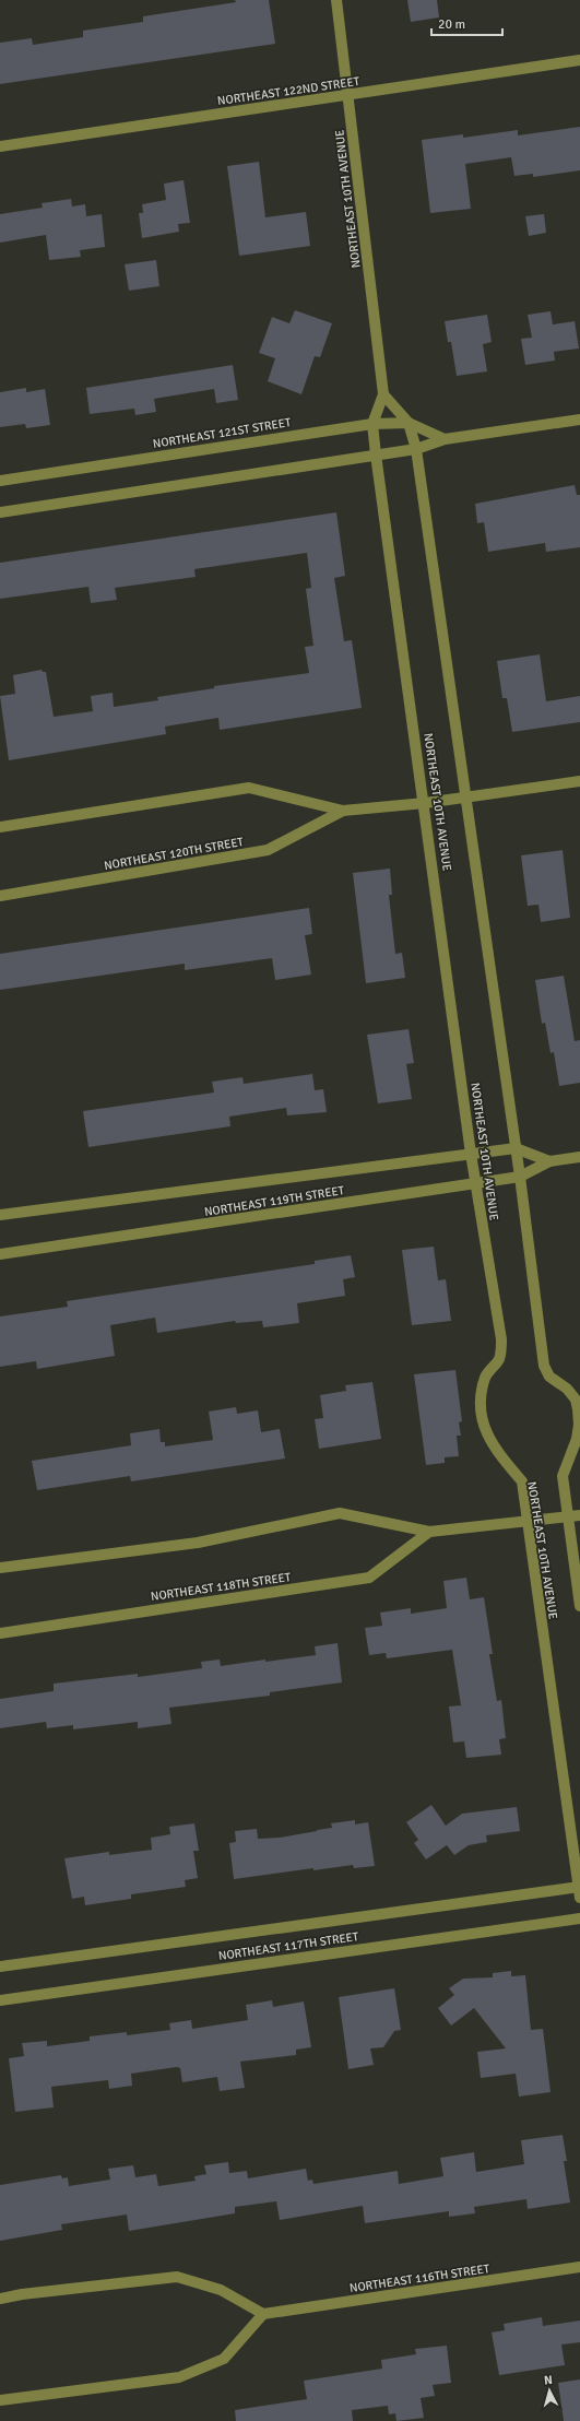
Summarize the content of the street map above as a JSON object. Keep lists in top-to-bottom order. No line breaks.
{"streets":{"street":["NORTHEAST 122ND STREET","NORTHEAST 10TH AVENUE","NORTHEAST 121ST STREET","NORTHEAST 120TH STREET","NORTHEAST 119TH STREET","NORTHEAST 118TH STREET","NORTHEAST 117TH STREET","NORTHEAST 116TH STREET"]},"crossings":[["NORTHEAST 122ND STREET","NORTHEAST 10TH AVENUE"],["NORTHEAST 10TH AVENUE","NORTHEAST 121ST STREET"],["NORTHEAST 10TH AVENUE","NORTHEAST 120TH STREET"],["NORTHEAST 10TH AVENUE","NORTHEAST 119TH STREET"],["NORTHEAST 10TH AVENUE","NORTHEAST 117TH STREET"]],"scale_bar":"20 m","north":"top"}
